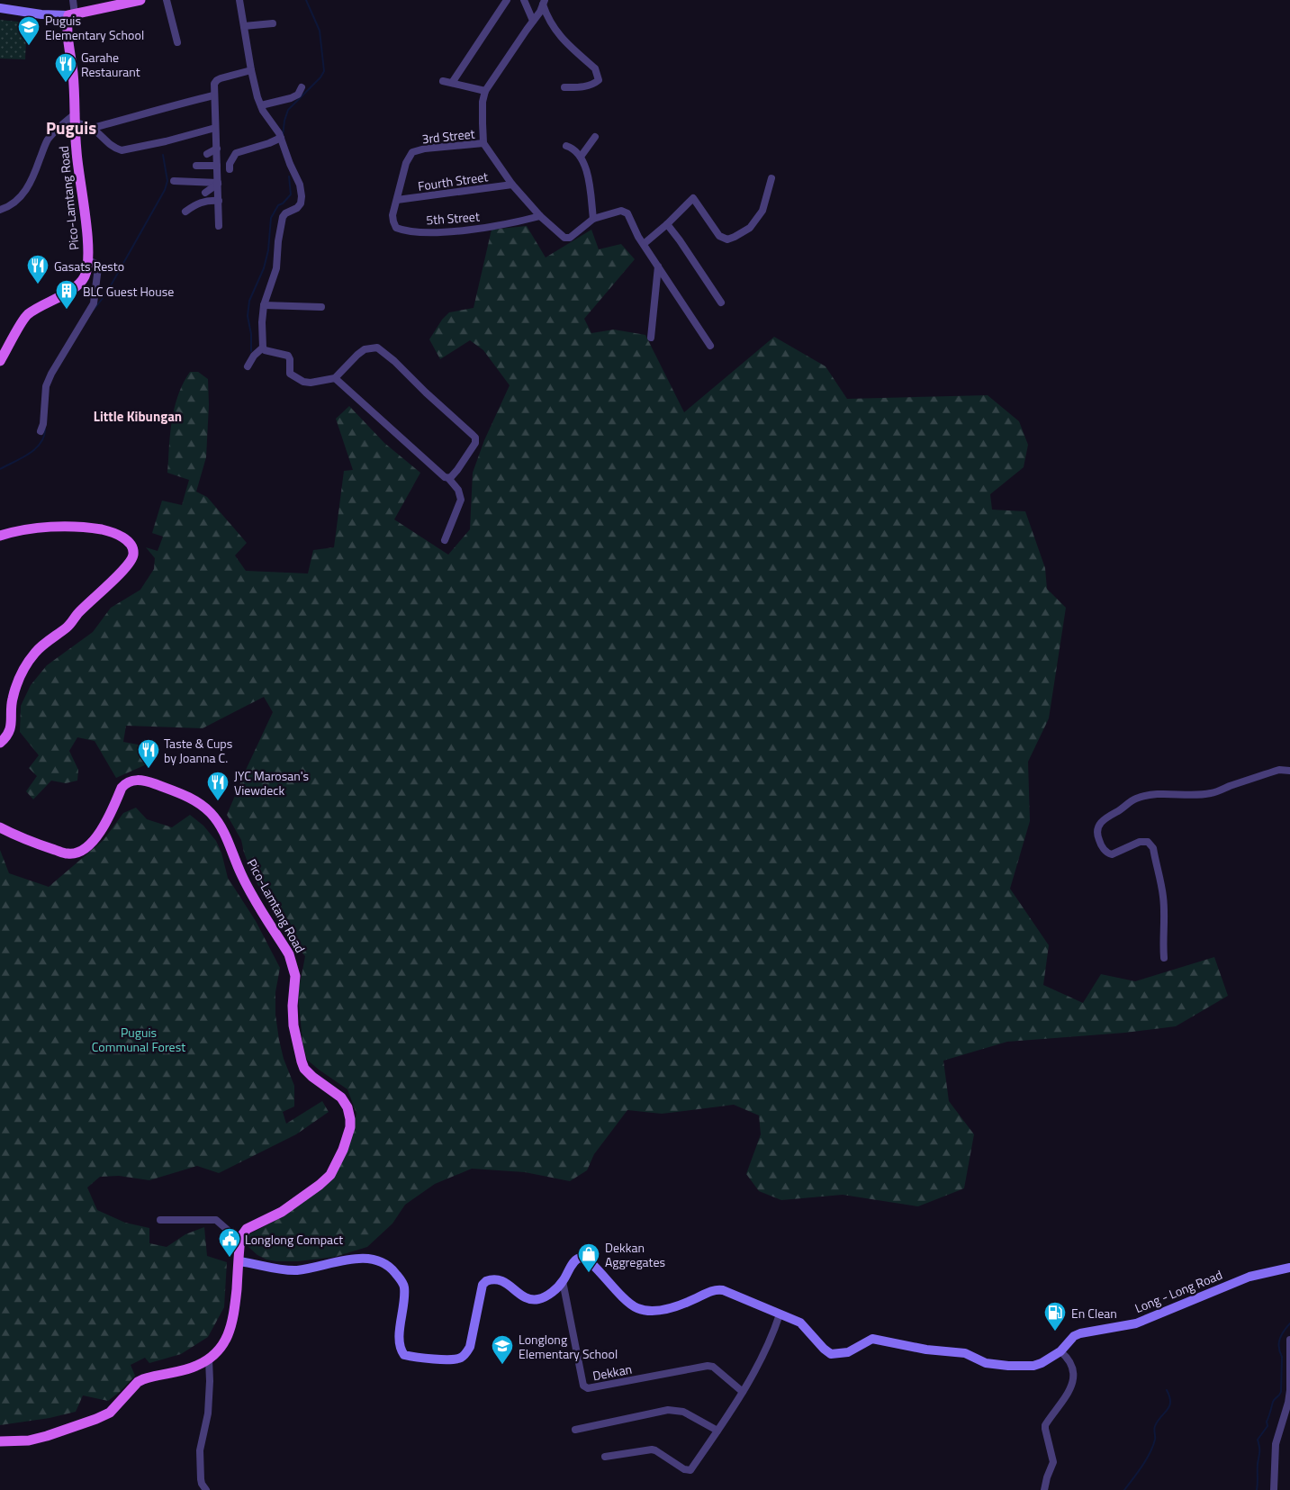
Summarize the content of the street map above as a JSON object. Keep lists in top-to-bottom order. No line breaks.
{"streets":{"main road":["Pico-Lamtang Road","Long - Long Road"],"street":["3rd Street","Fourth Street","5th Street","Dekkan"]},"crossings":[["3rd Street","Fourth Street"],["3rd Street","5th Street"],["Fourth Street","5th Street"],["Long - Long Road","Dekkan"]],"districts":["Puguis","Little Kibungan"],"parks":["Puguis Communal Forest"],"places":{"school or university":["Puguis Elementary School","Longlong Elementary School"],"restaurant":["Garahe Restaurant","Gasats Resto","Taste & Cups by Joanna C.","JYC Marosan's Viewdeck"],"building":["BLC Guest House"],"public building":["Longlong Compact"],"shop":["Dekkan Aggregates"],"fuel station":["En Clean"]}}
